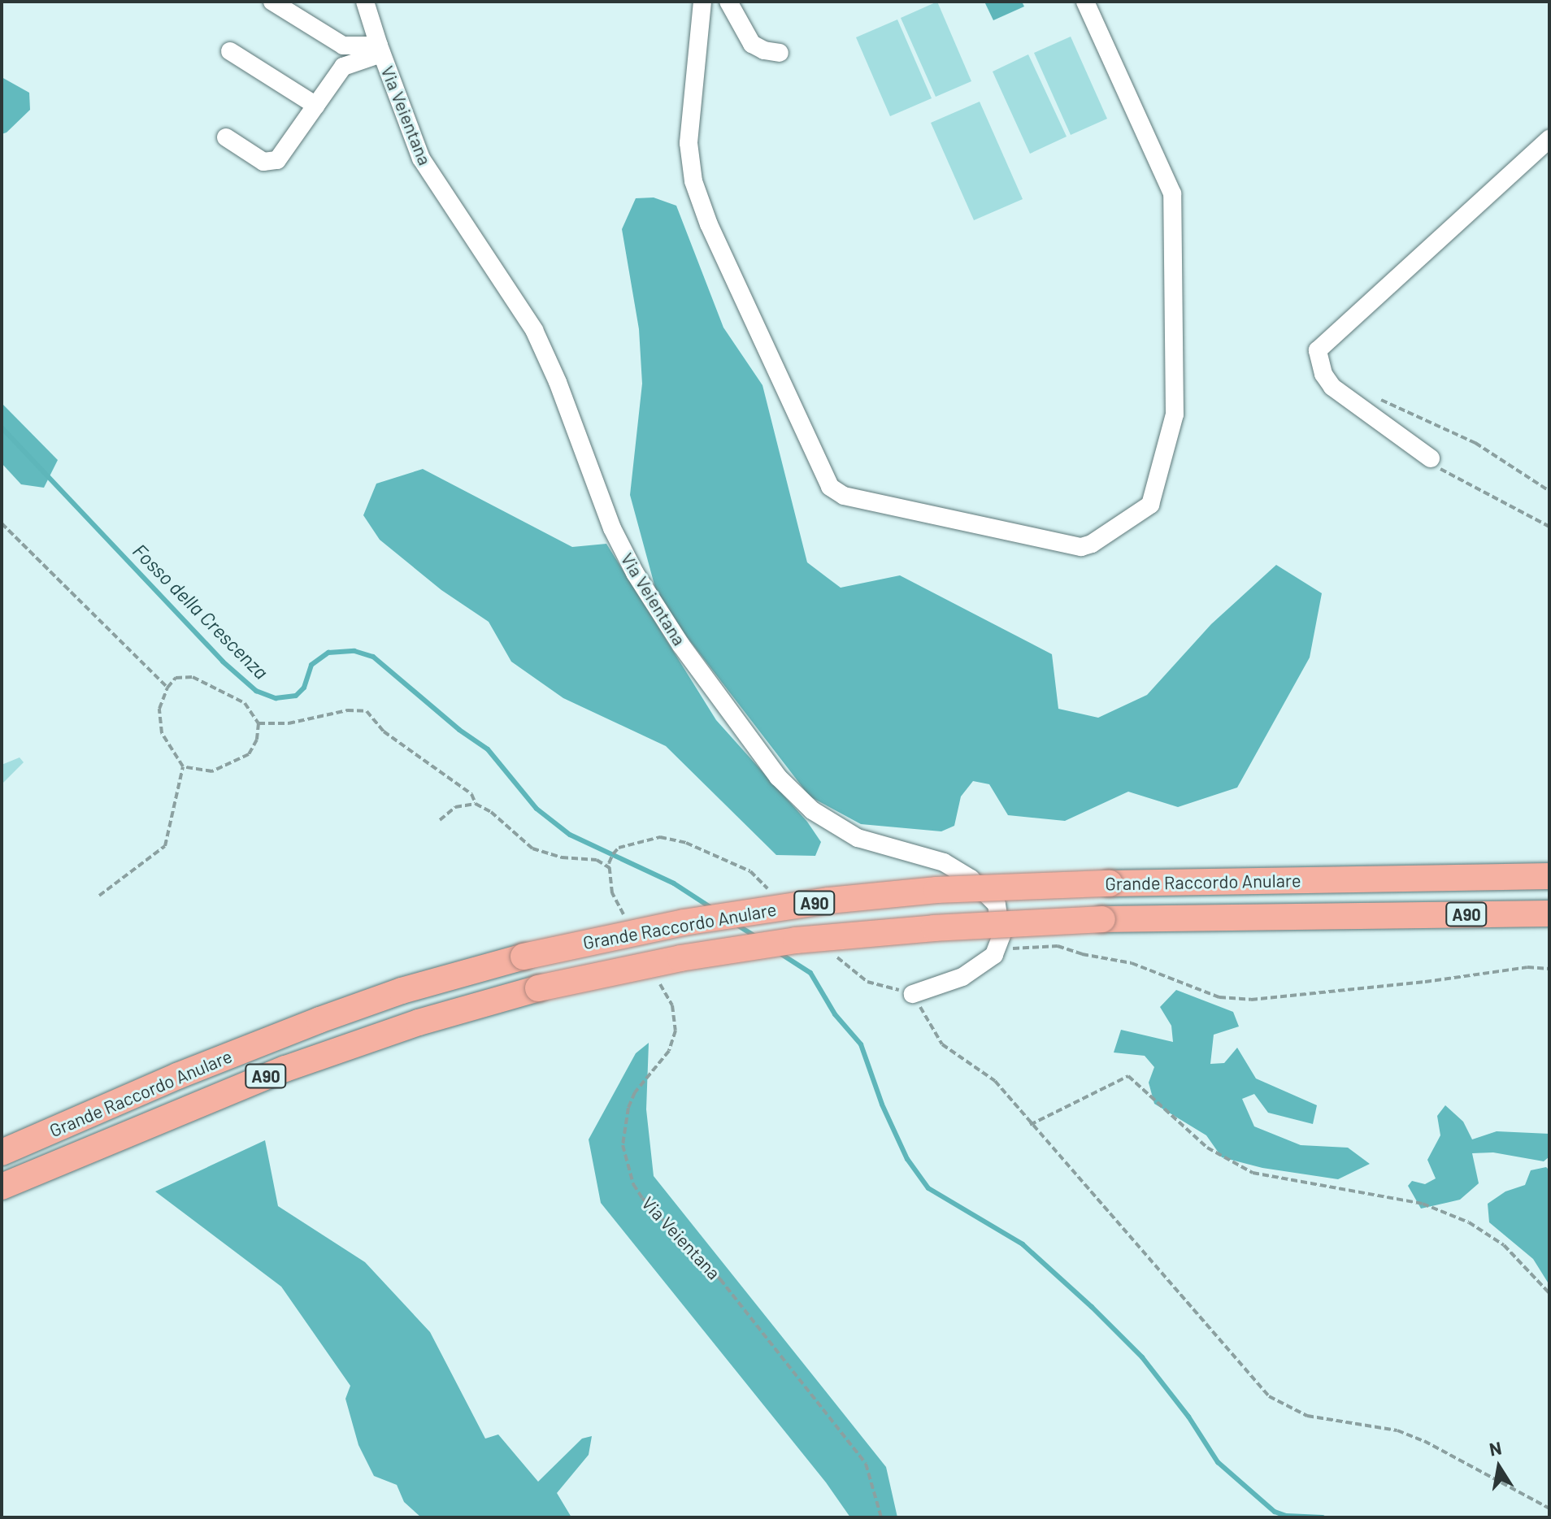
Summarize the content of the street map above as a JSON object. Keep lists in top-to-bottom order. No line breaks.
{"streets":{"highway":["Grande Raccordo Anulare","A90"],"street":["Via Veientana"]},"water":["Fosso della Crescenza"],"north":"top"}
